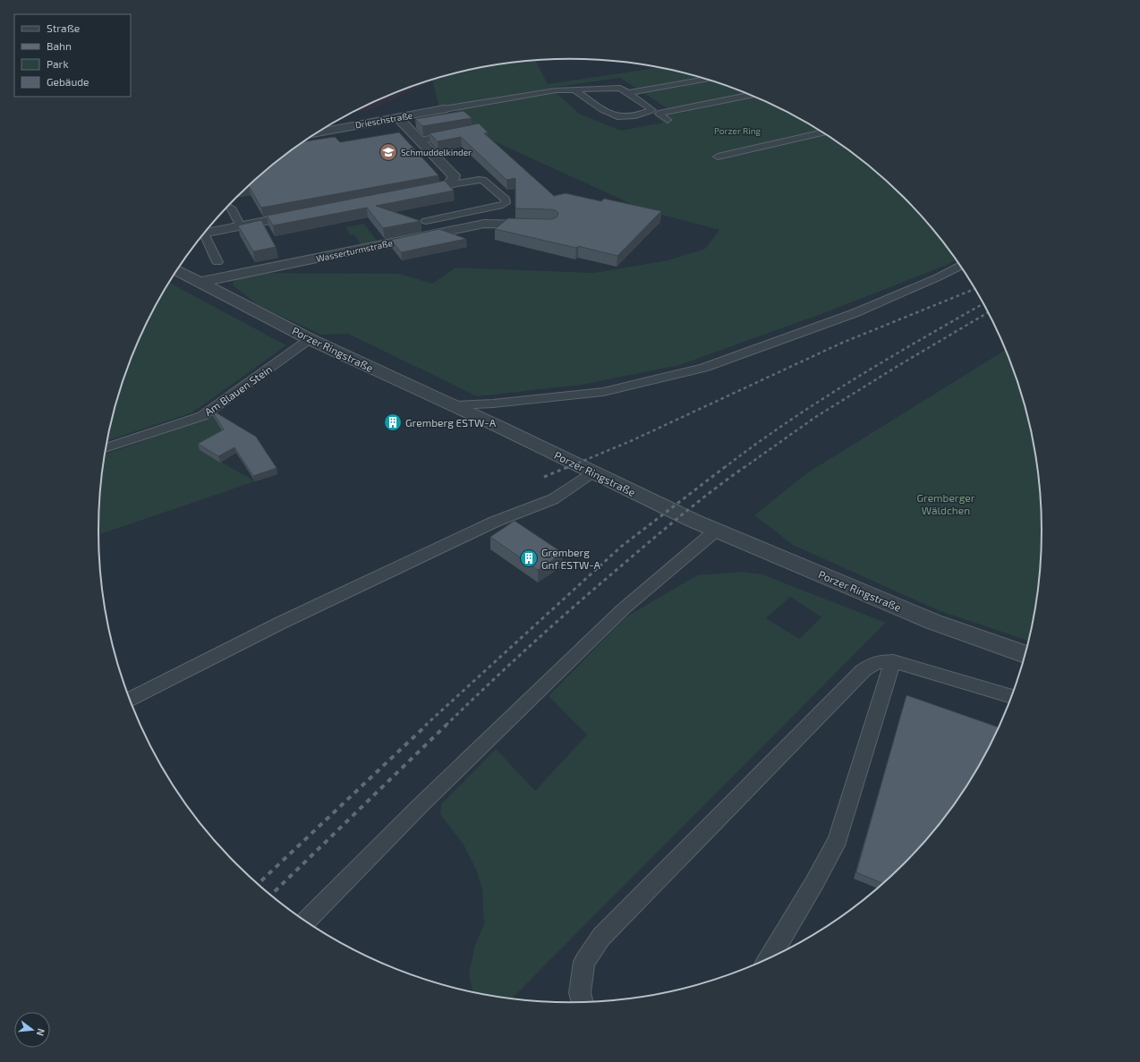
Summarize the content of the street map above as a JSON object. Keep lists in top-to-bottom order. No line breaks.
{"streets":{"street":["Drieschstraße","Wasserturmstraße","Porzer Ringstraße"],"lane":["Am Blauen Stein"]},"crossings":[["Wasserturmstraße","Porzer Ringstraße"],["Porzer Ringstraße","Am Blauen Stein"]],"parks":["Porzer Ring","Gremberger Wäldchen"],"places":{"school or university":["Schmuddelkinder"],"building":["Gremberg ESTW-A","Gremberg Gnf ESTW-A"]},"legend":["Straße","Bahn","Park","Gebäude"],"north":"right"}
